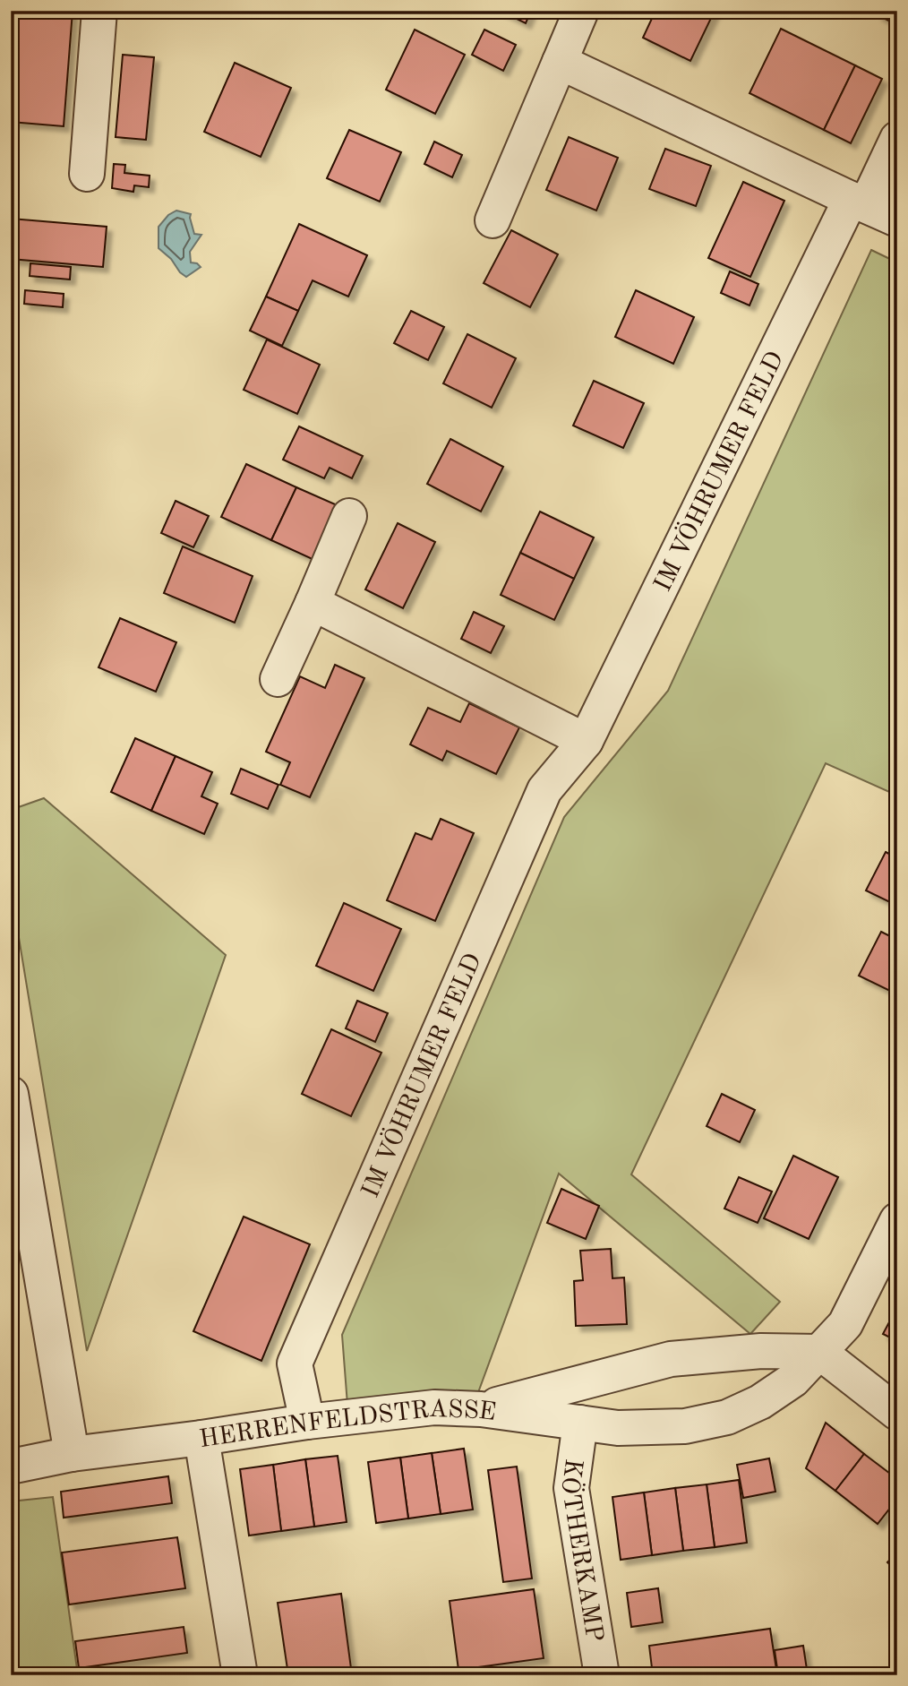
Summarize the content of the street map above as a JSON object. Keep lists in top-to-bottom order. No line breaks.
{"streets":{"street":["IM VÖHRUMER FELD","HERRENFELDSTRASSE","KÖTHERKAMP"]},"crossings":[["IM VÖHRUMER FELD","HERRENFELDSTRASSE"],["HERRENFELDSTRASSE","KÖTHERKAMP"]]}
